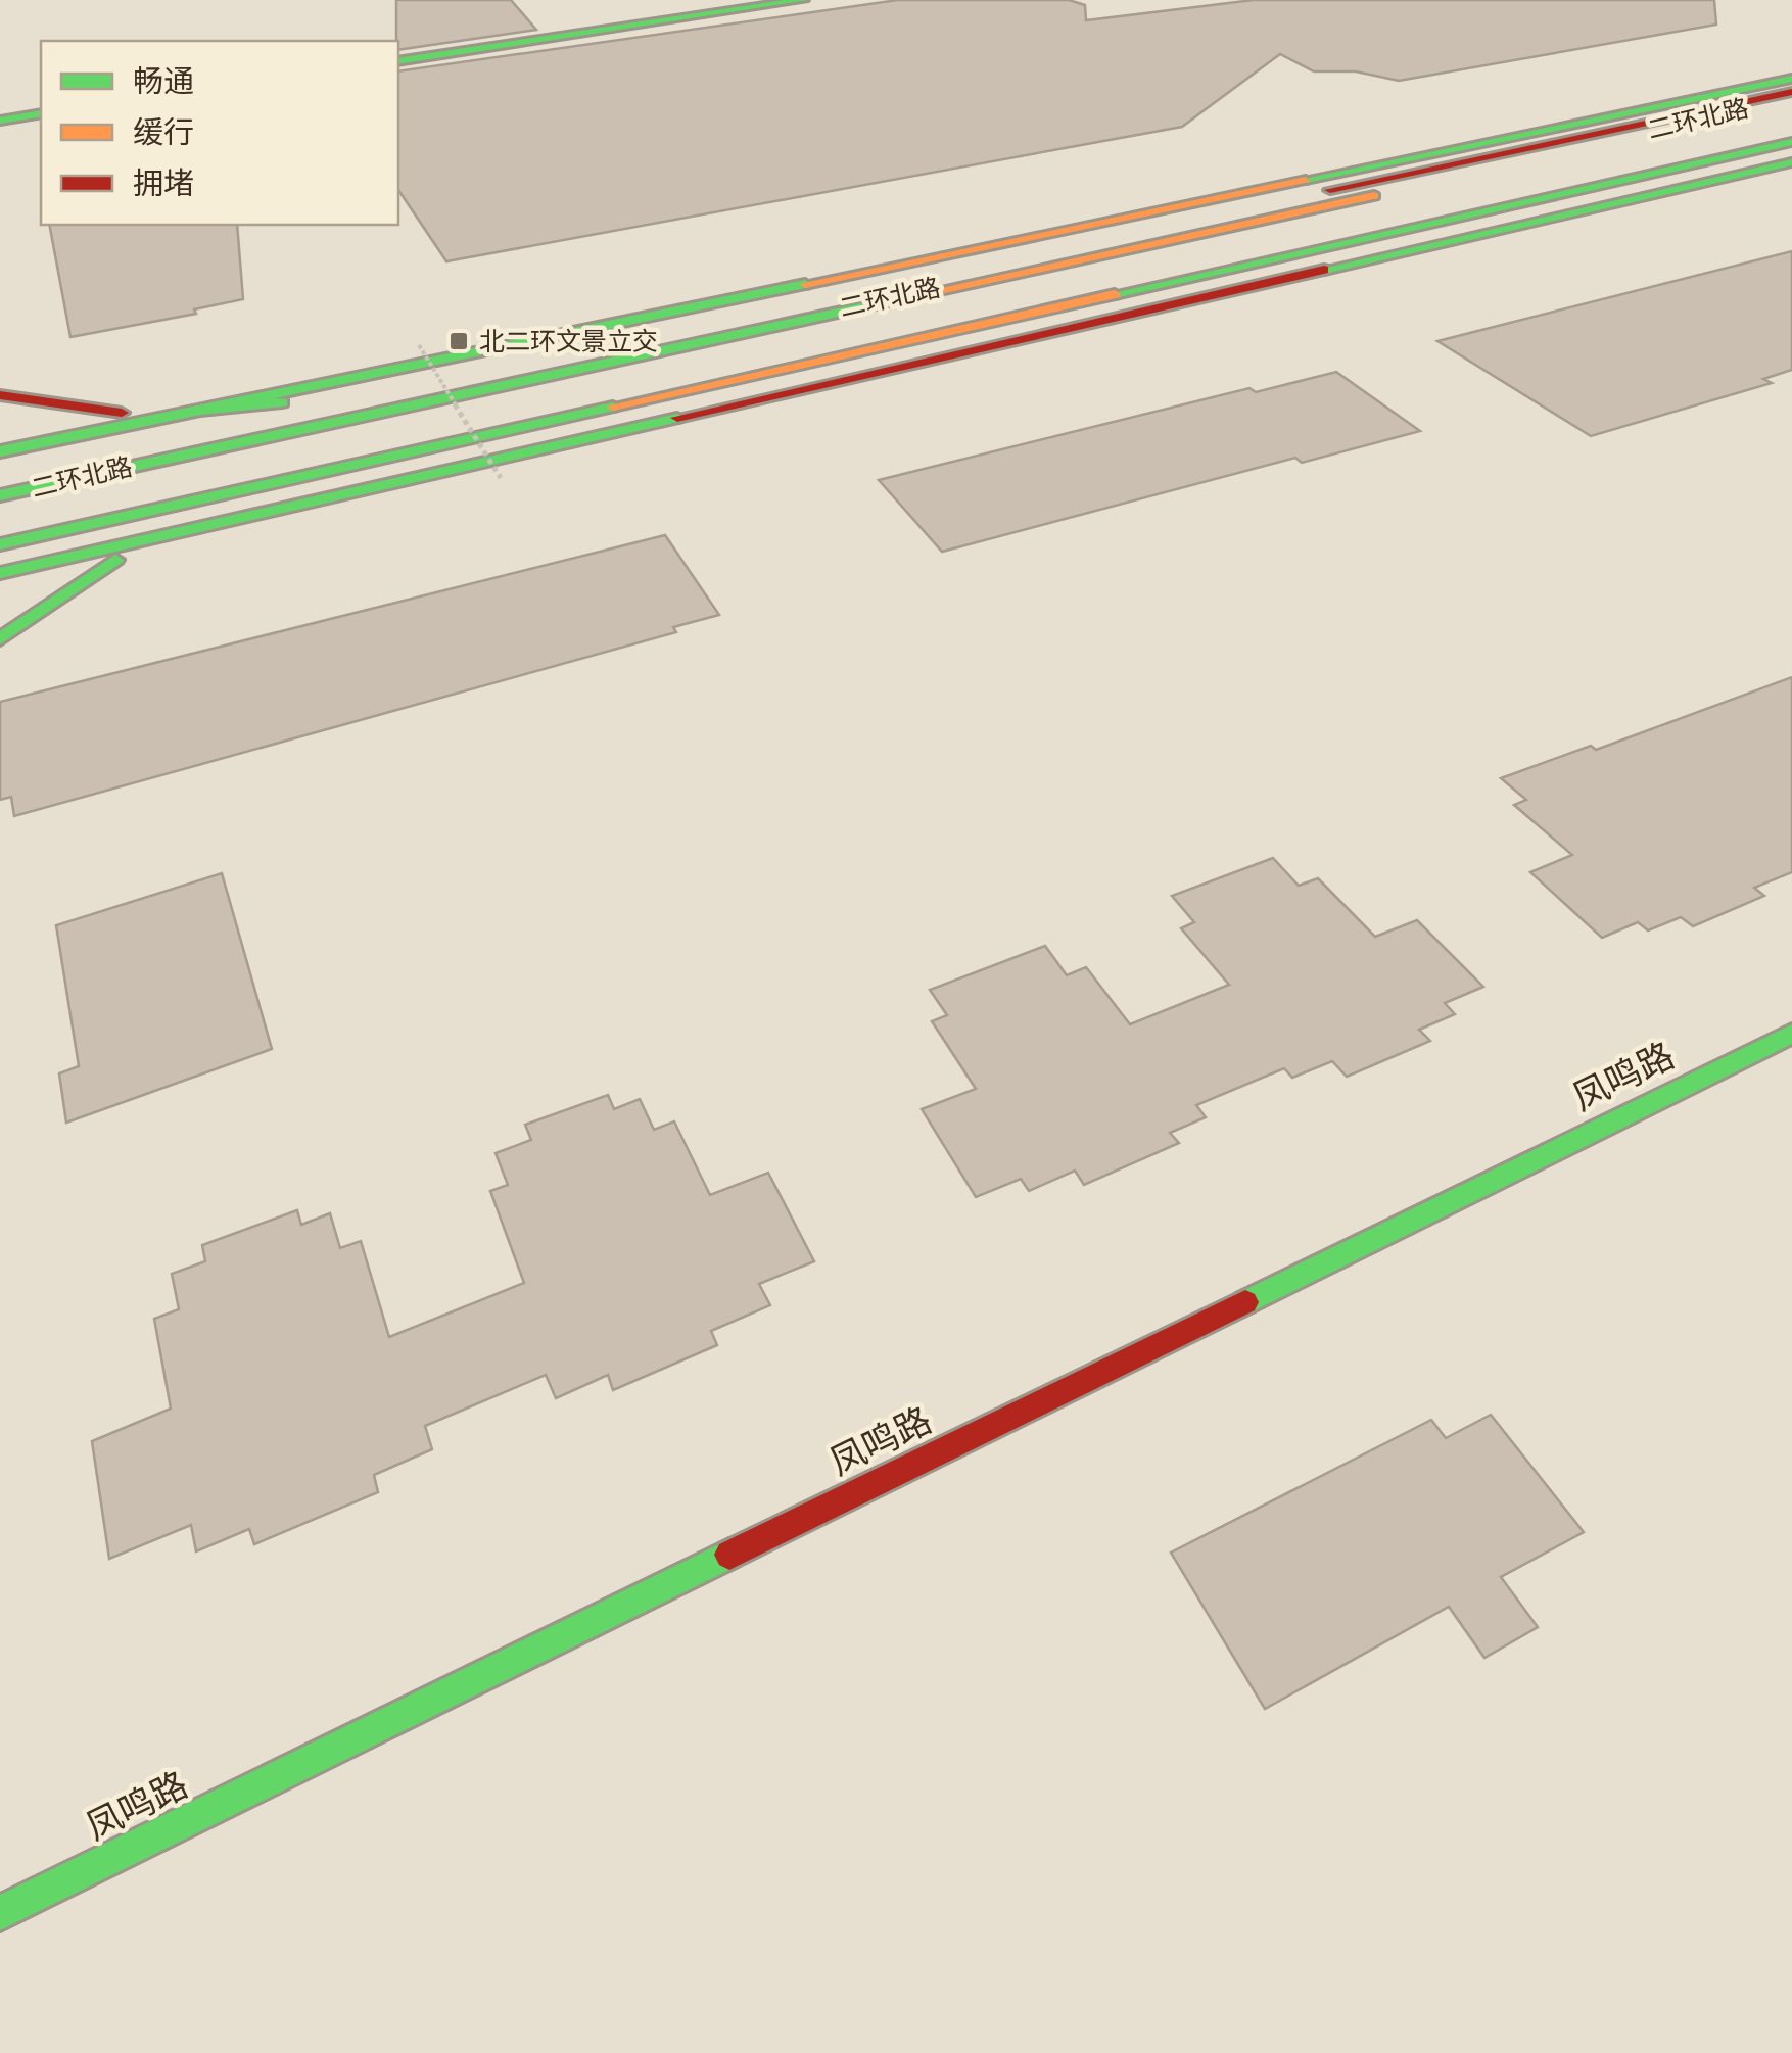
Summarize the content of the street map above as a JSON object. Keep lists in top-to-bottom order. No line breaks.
{"streets":{"main road":["二环北路","凤鸣路"]},"places":{"transit":["北二环文景立交"]},"legend":["畅通","缓行","拥堵"]}
